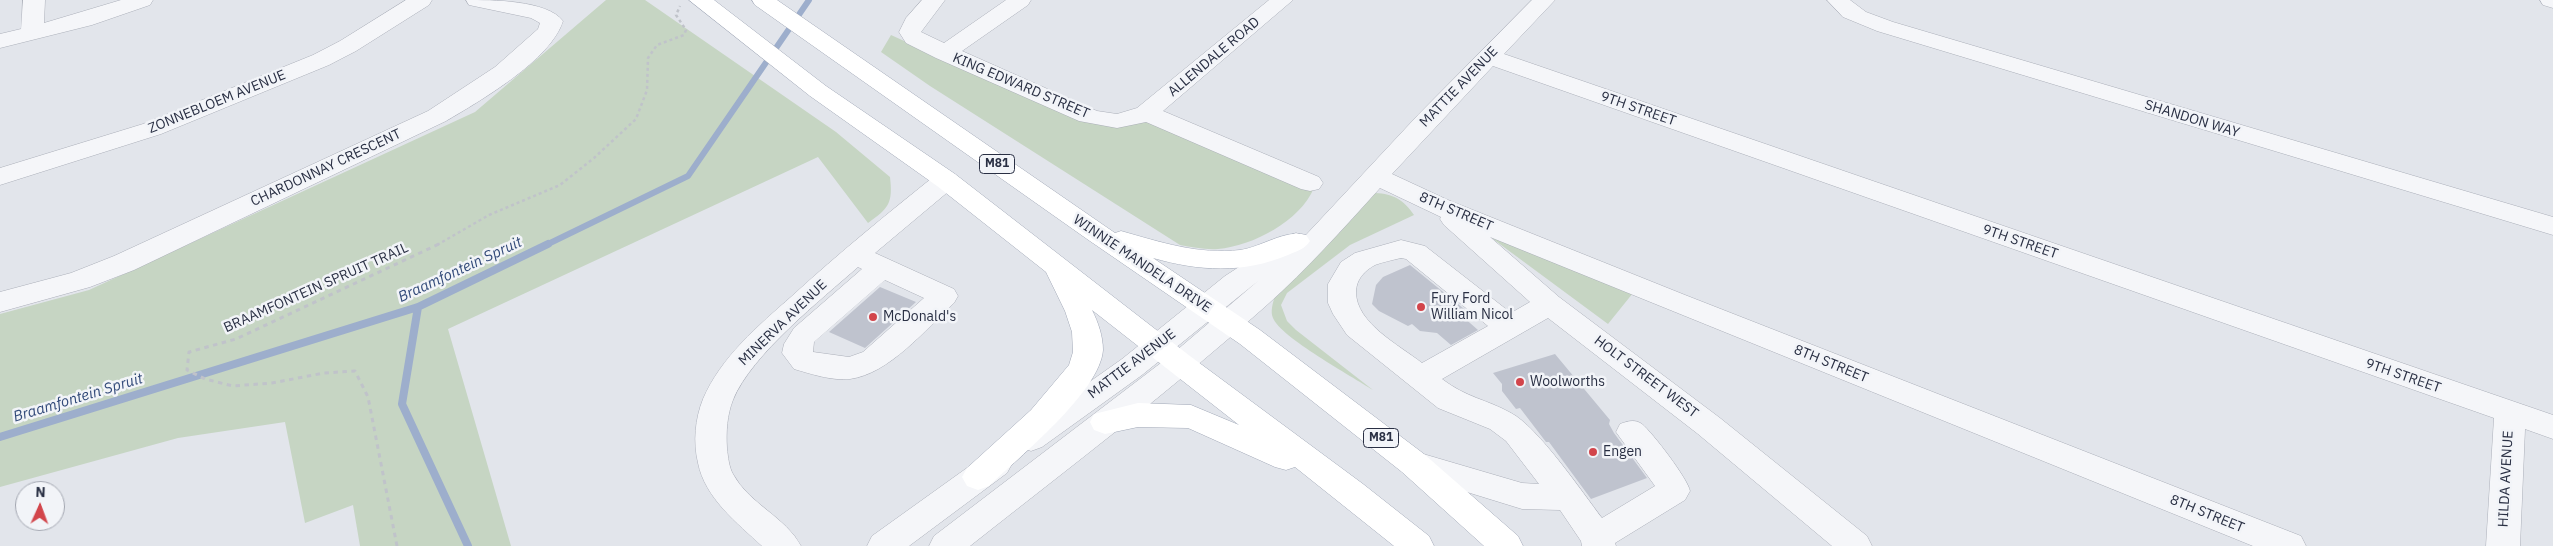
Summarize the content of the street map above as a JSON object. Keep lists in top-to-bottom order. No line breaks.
{"streets":{"main road":["M81","WINNIE MANDELA DRIVE"],"street":["ALLENDALE ROAD","KING EDWARD STREET","MATTIE AVENUE","ZONNEBLOEM AVENUE","9TH STREET","SHANDON WAY","CHARDONNAY CRESCENT","8TH STREET","MINERVA AVENUE","HOLT STREET WEST","HILDA AVENUE"],"path":["BRAAMFONTEIN SPRUIT TRAIL"]},"crossings":[["ALLENDALE ROAD","KING EDWARD STREET"],["MATTIE AVENUE","9TH STREET"],["MATTIE AVENUE","8TH STREET"],["MATTIE AVENUE","WINNIE MANDELA DRIVE"],["9TH STREET","HILDA AVENUE"],["8TH STREET","HOLT STREET WEST"]],"water":["Braamfontein Spruit"],"places":["Fury Ford William Nicol","McDonald's","Woolworths","Engen"],"north":"top"}
